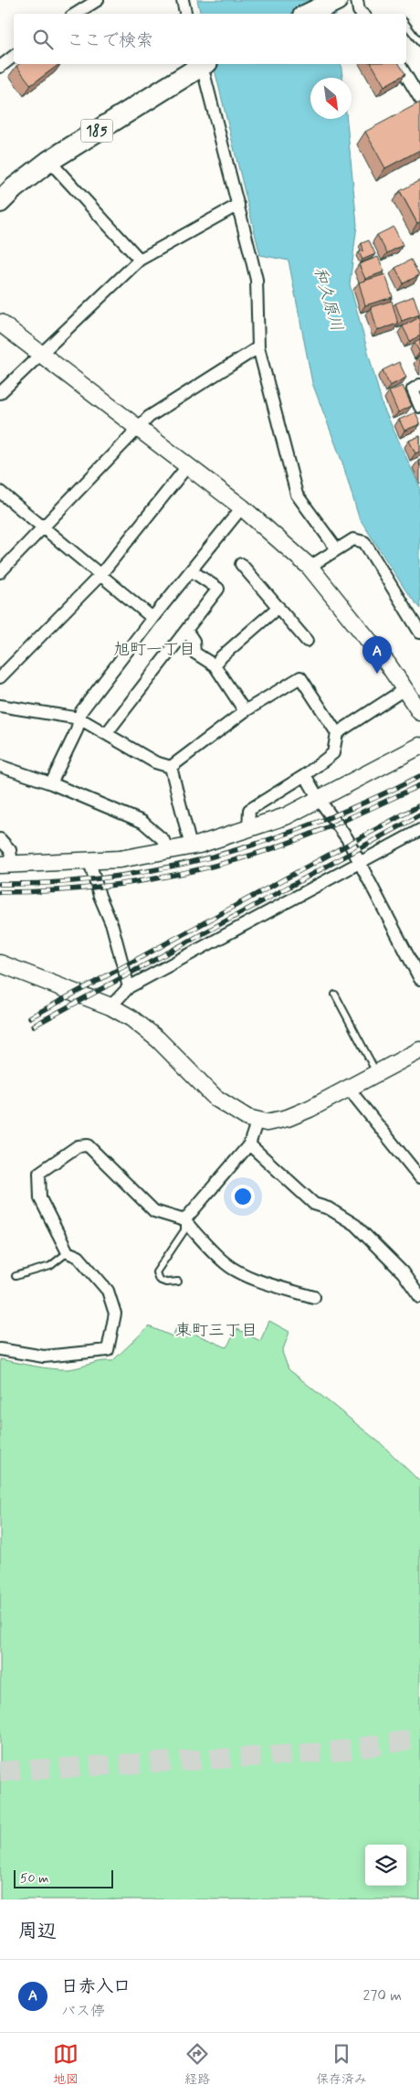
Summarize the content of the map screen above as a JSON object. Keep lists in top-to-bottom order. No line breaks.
{"streets":{"highway":["185"]},"districts":["旭町一丁目","東町三丁目"],"water":["和久原川"],"scale_bar":"50 m","north":"bottom right","page":{"search":"ここで検索","pins":"A","scale":"50 m","heading":"周辺","list":[{"mark":"A","name":"日赤入口","note":"バス停","value":"270 m"}],"nav":["地図","経路","保存済み"]}}
